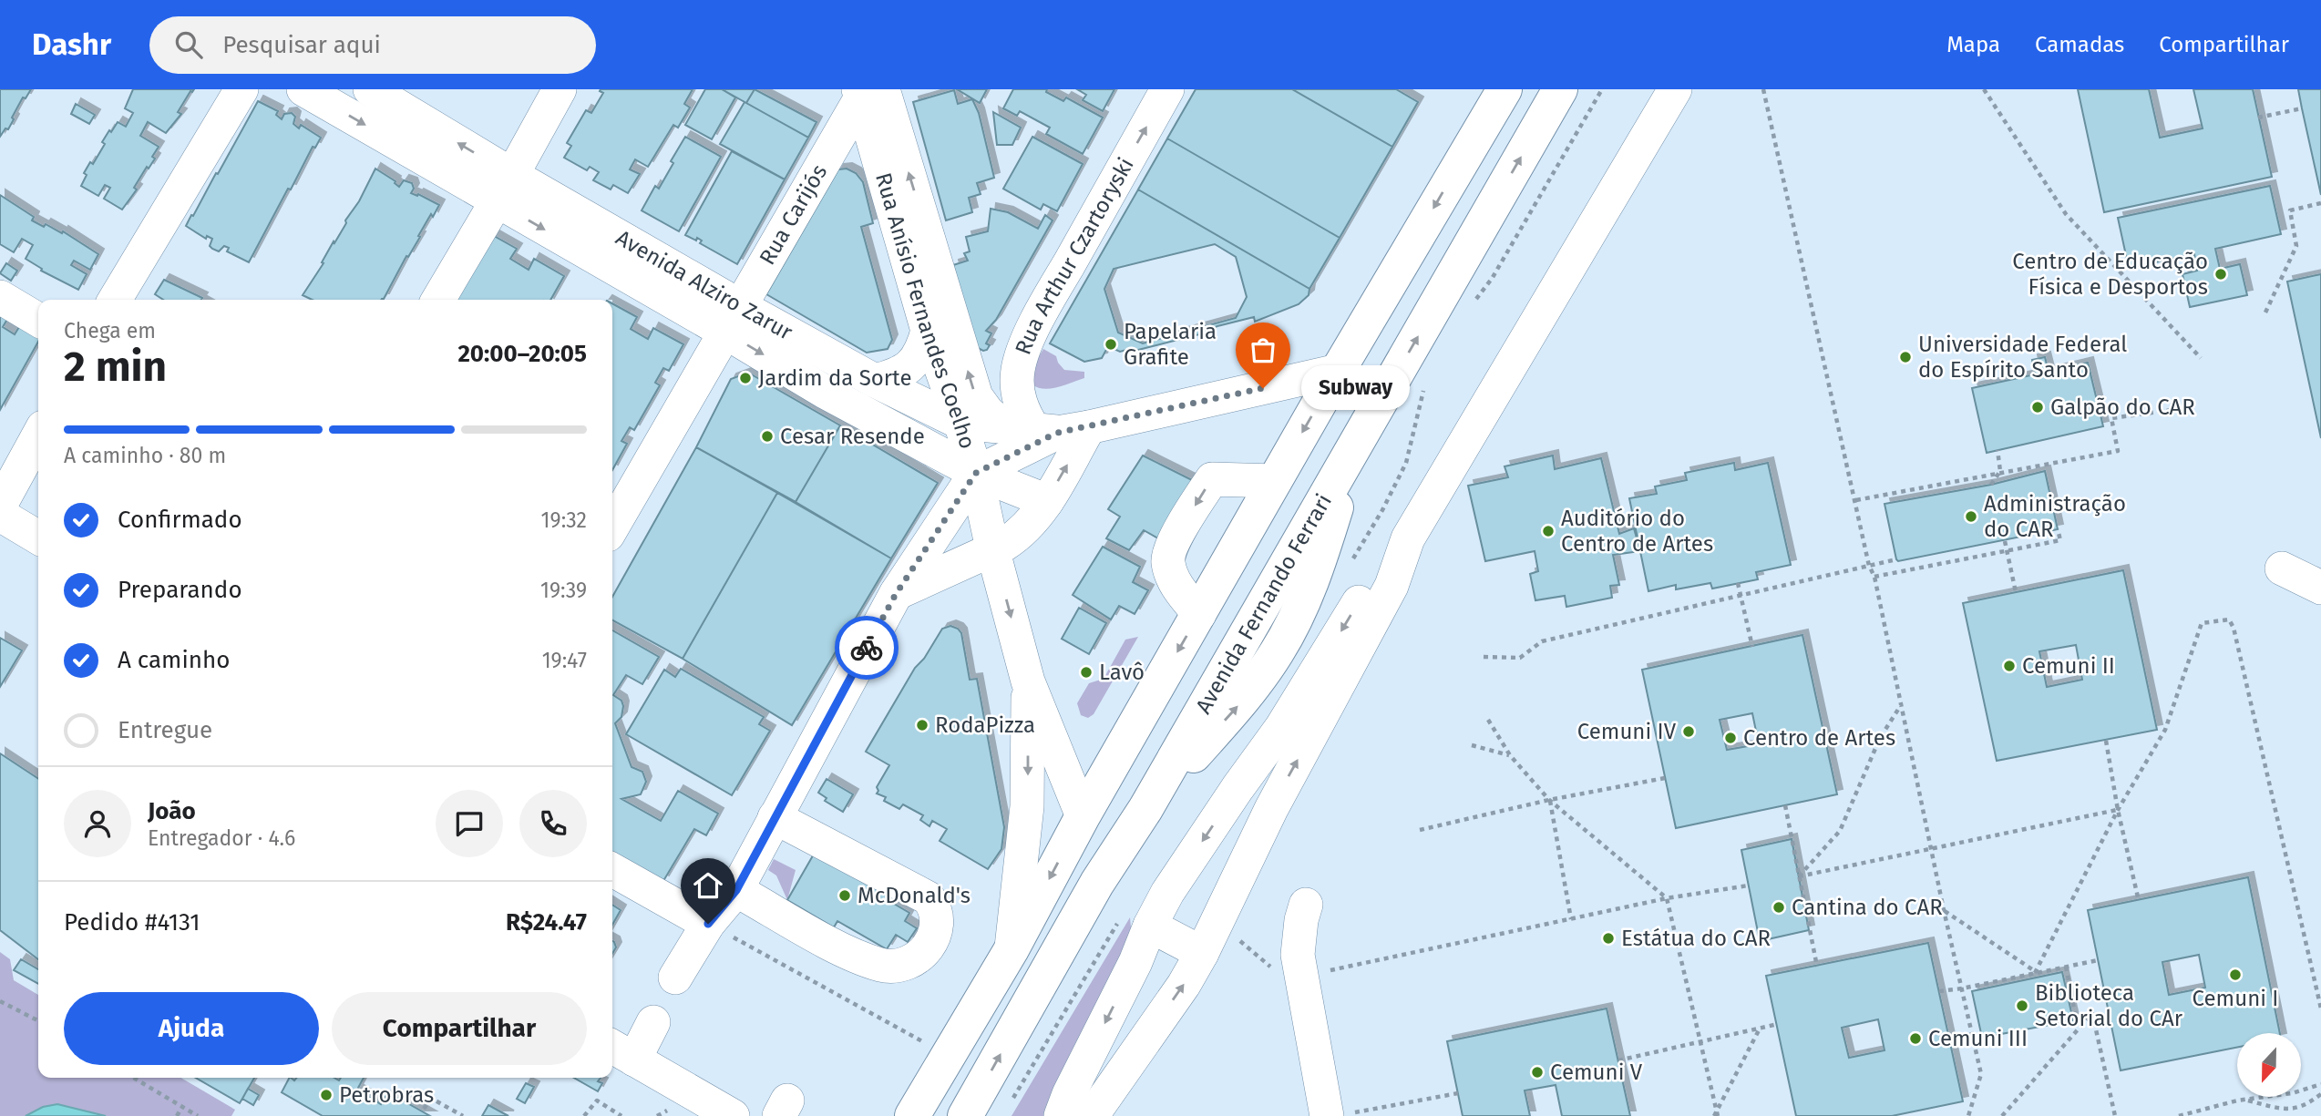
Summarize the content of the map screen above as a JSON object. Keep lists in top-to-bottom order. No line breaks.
{"streets":{"street":["Rua Carijós","Rua Arthur Czartoryski","Avenida Alziro Zarur","Rua Anísio Fernandes Coelho"]},"crossings":[["Rua Carijós","Avenida Alziro Zarur"],["Rua Carijós","Rua Anísio Fernandes Coelho"],["Rua Arthur Czartoryski","Avenida Alziro Zarur"],["Rua Arthur Czartoryski","Rua Anísio Fernandes Coelho"],["Avenida Alziro Zarur","Rua Anísio Fernandes Coelho"]],"places":["Centro de Educação Física e Desportos","Papelaria Grafite","Universidade Federal do Espírito Santo","Jardim da Sorte","Subway","Galpão do CAR","Cesar Resende","Administração do CAR","Auditório do Centro de Artes","Cemuni II","Lavô","RodaPizza","Cemuni IV","Centro de Artes","McDonald's","Cantina do CAR","Estátua do CAR","Cemuni I","Biblioteca Setorial do CAr","Cemuni III","Cemuni V","Petrobras"],"north":"bottom","page":{"header":"Dashr","search":"Pesquisar aqui","nav":["Mapa","Camadas","Compartilhar"],"heading":["2 min","Chega em","20:00–20:05"],"panel":["João","Entregador · 4.6","Pedido #4131","R$24.47"],"bubble":"Subway","bar":"A caminho · 80 m","list":[["Confirmado","19:32"],["Preparando","19:39"],["A caminho","19:47"],"Entregue"],"buttons":["Ajuda","Compartilhar"]}}
